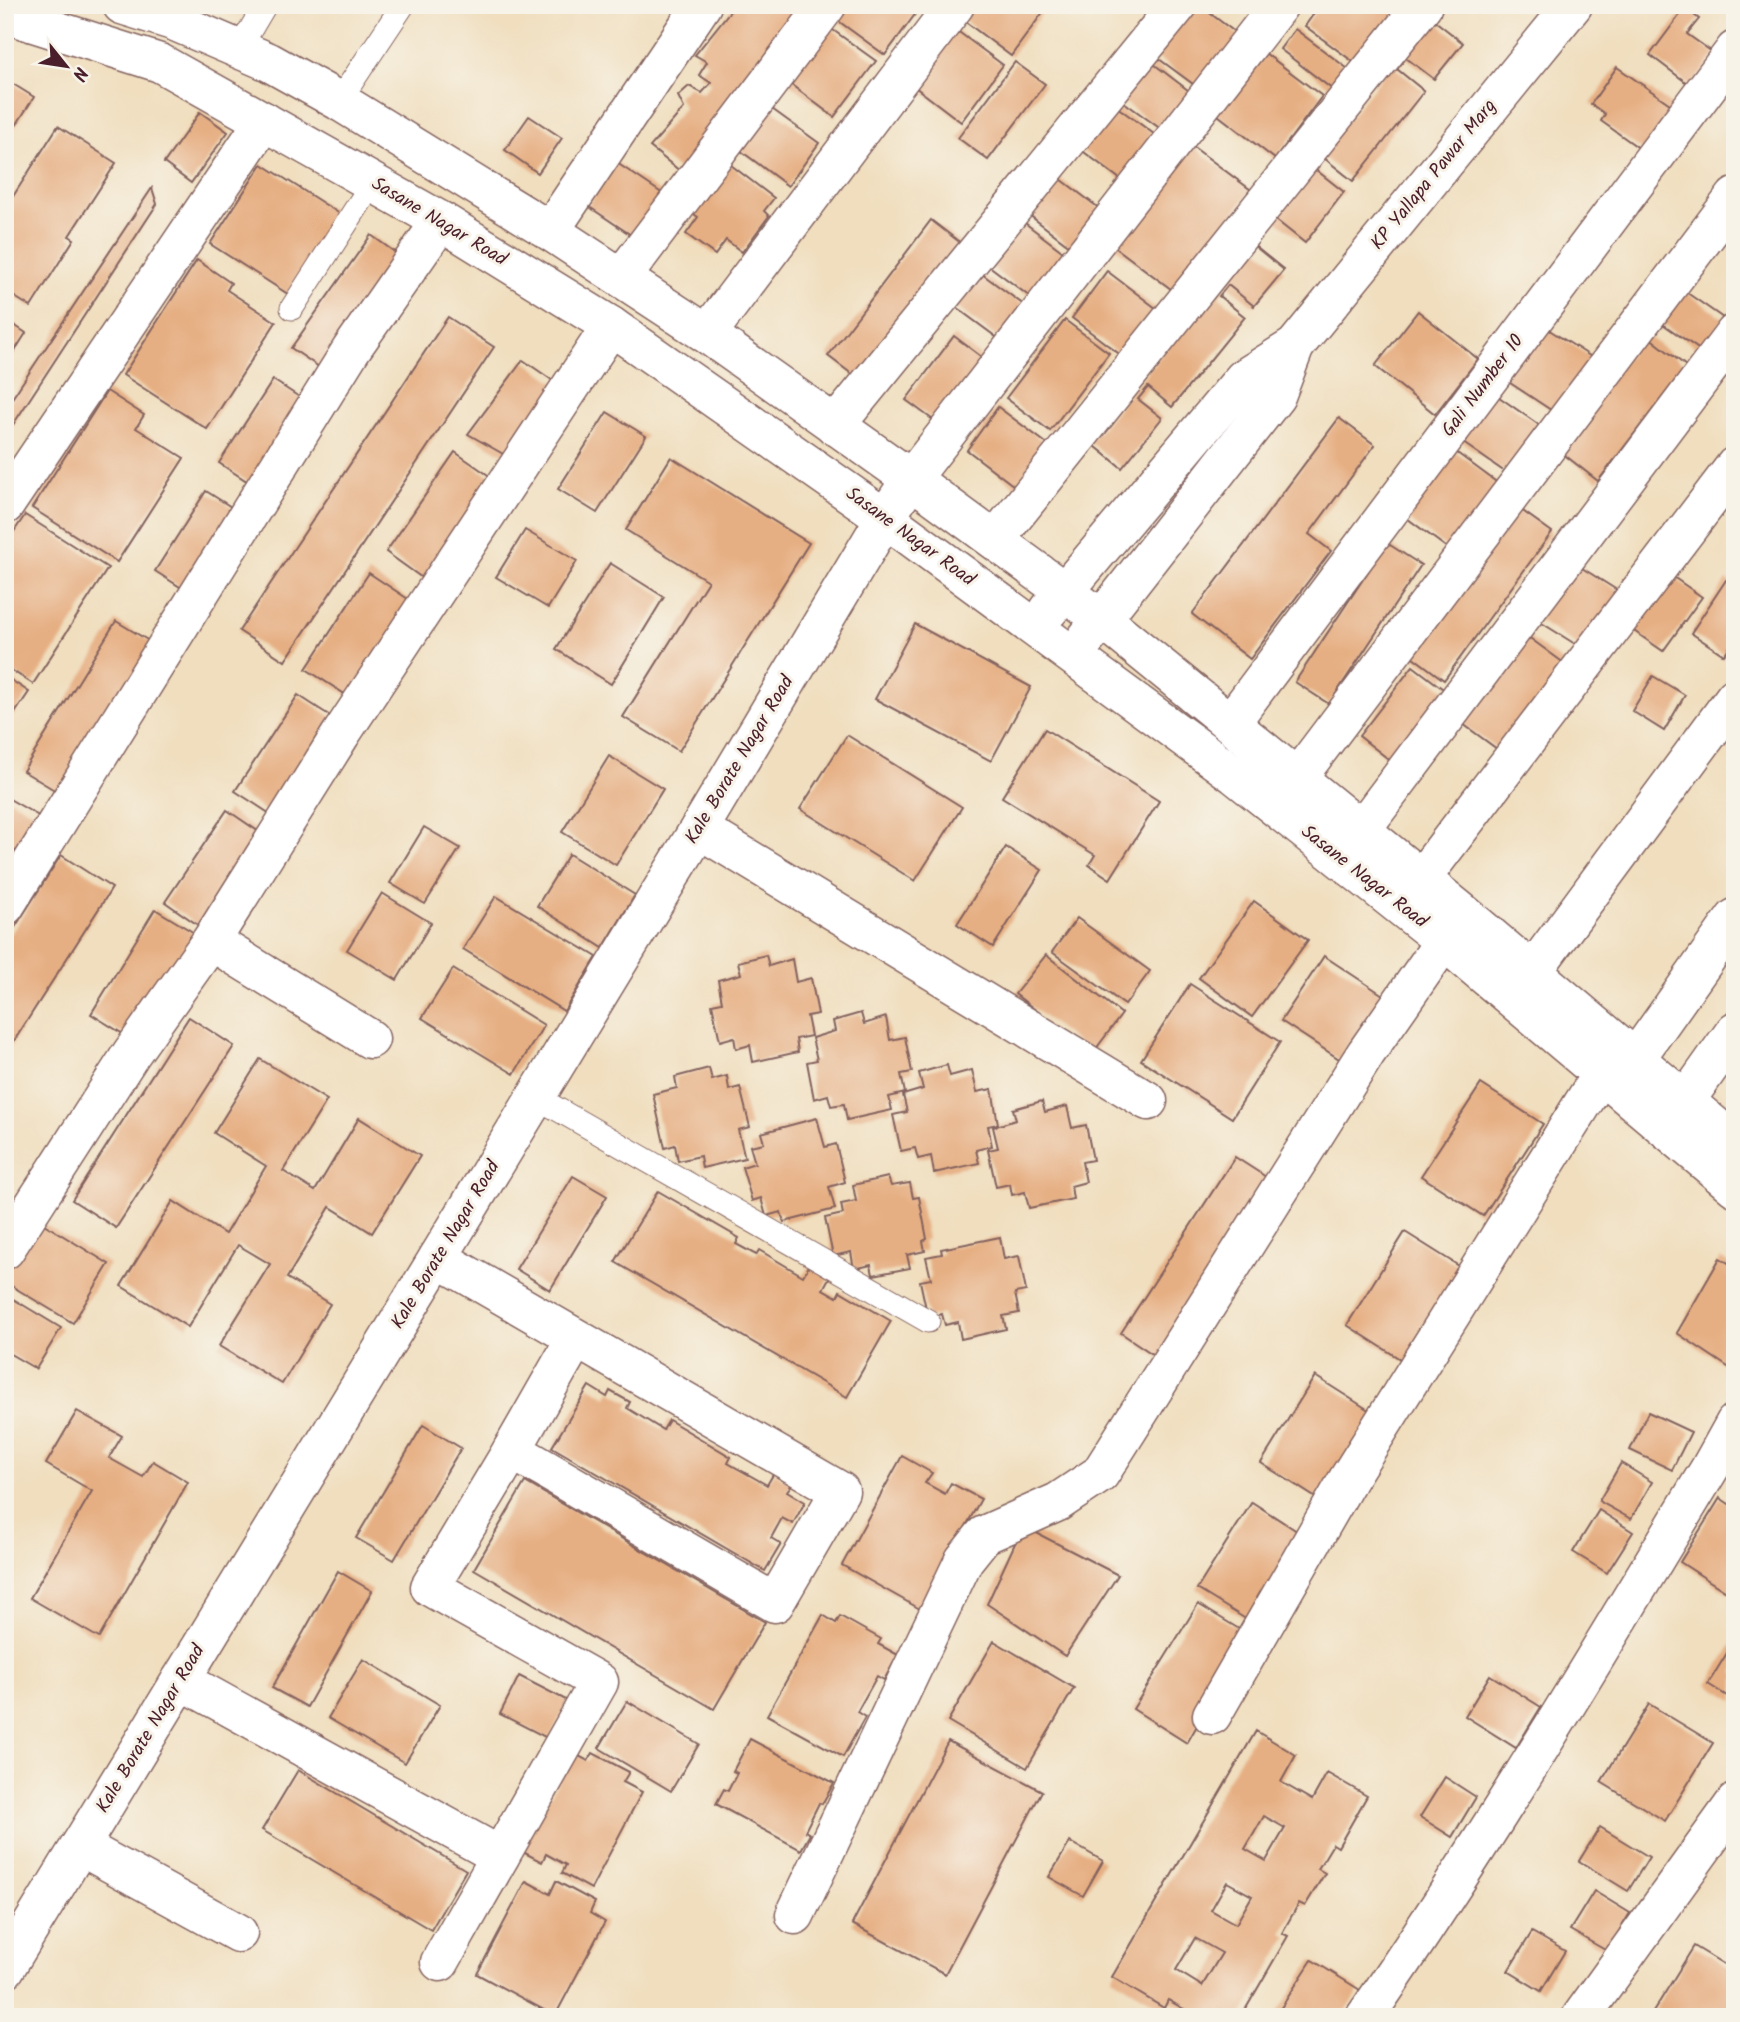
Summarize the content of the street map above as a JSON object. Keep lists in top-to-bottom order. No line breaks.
{"streets":{"street":["KP Yallapa Pawar Marg","Sasane Nagar Road","Gali Number 10","Kale Borate Nagar Road"]},"crossings":[["KP Yallapa Pawar Marg","Sasane Nagar Road"],["Sasane Nagar Road","Gali Number 10"],["Sasane Nagar Road","Kale Borate Nagar Road"]],"north":"bottom right"}
